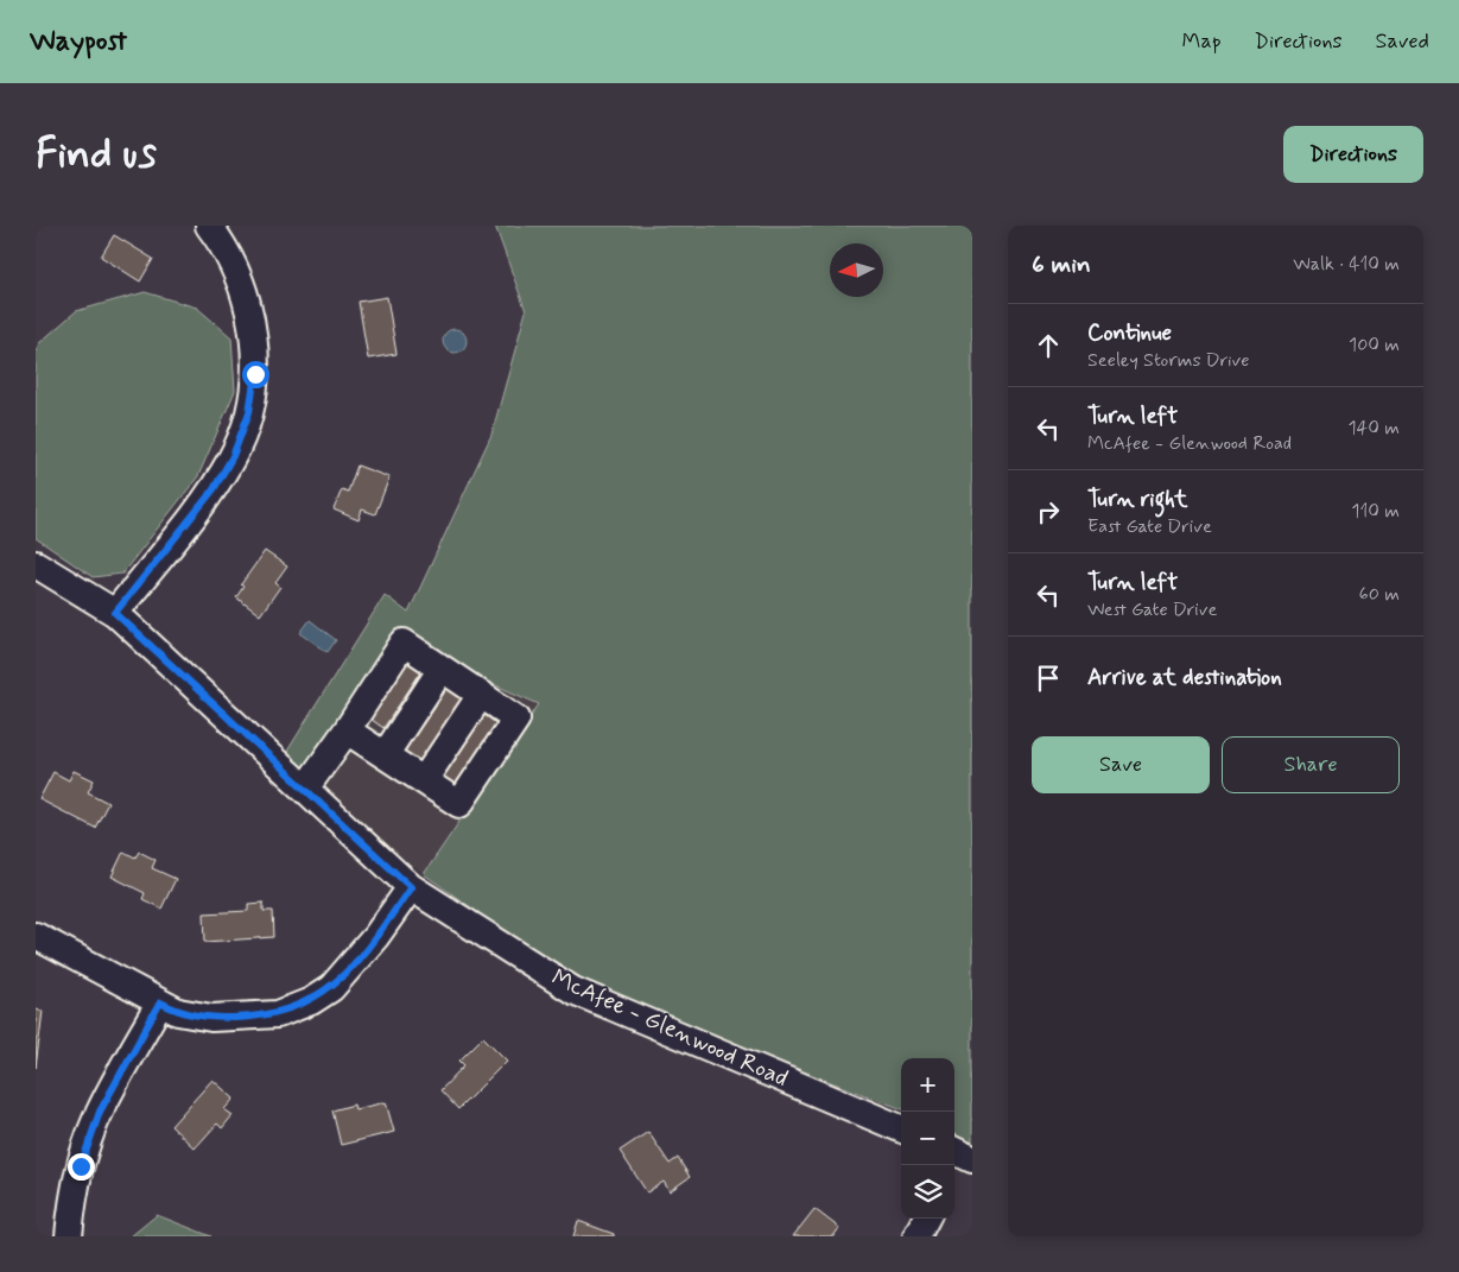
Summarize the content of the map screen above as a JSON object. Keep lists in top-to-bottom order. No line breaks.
{"streets":{"street":["McAfee - Glenwood Road"]},"north":"left","page":{"header":"Waypost","nav":["Map","Directions","Saved"],"buttons":["Directions",["Save","Share"]],"title":"Find us","heading":["6 min","Walk · 410 m"],"list":[["Continue","Seeley Storms Drive","100 m"],["Turn left","McAfee - Glenwood Road","140 m"],["Turn right","East Gate Drive","110 m"],["Turn left","West Gate Drive","60 m"],"Arrive at destination"],"map_buttons":["+","−"]}}
